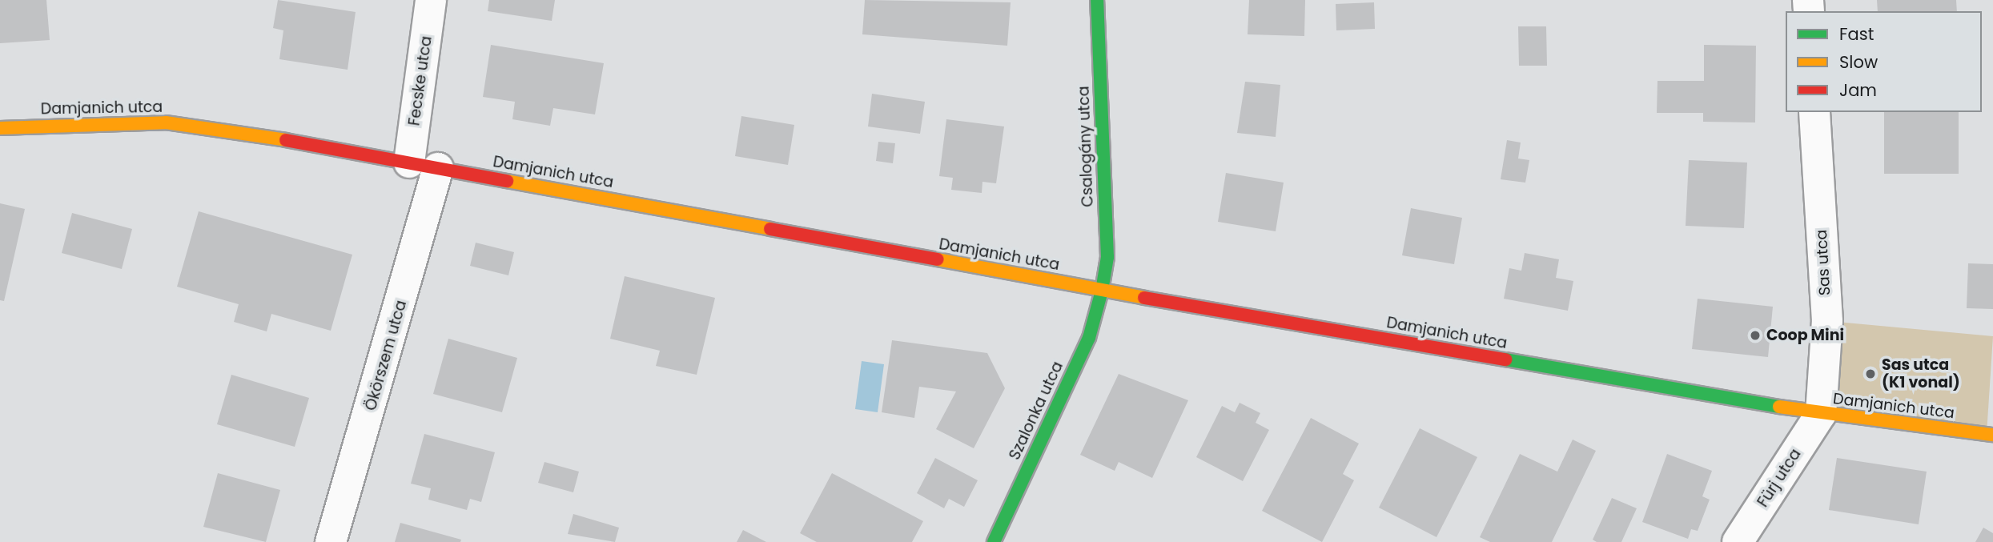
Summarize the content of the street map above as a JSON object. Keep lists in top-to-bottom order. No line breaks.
{"streets":{"main road":["Damjanich utca","Csalogány utca","Szalonka utca"],"street":["Fecske utca","Sas utca","Ökörszem utca","Fürj utca"]},"crossings":[["Fecske utca","Damjanich utca"],["Fecske utca","Ökörszem utca"],["Damjanich utca","Csalogány utca"],["Damjanich utca","Sas utca"],["Damjanich utca","Ökörszem utca"],["Damjanich utca","Szalonka utca"],["Damjanich utca","Fürj utca"],["Csalogány utca","Szalonka utca"],["Sas utca","Fürj utca"]],"places":["Coop Mini","Sas utca (K1 vonal)"],"legend":["Fast","Slow","Jam"]}
